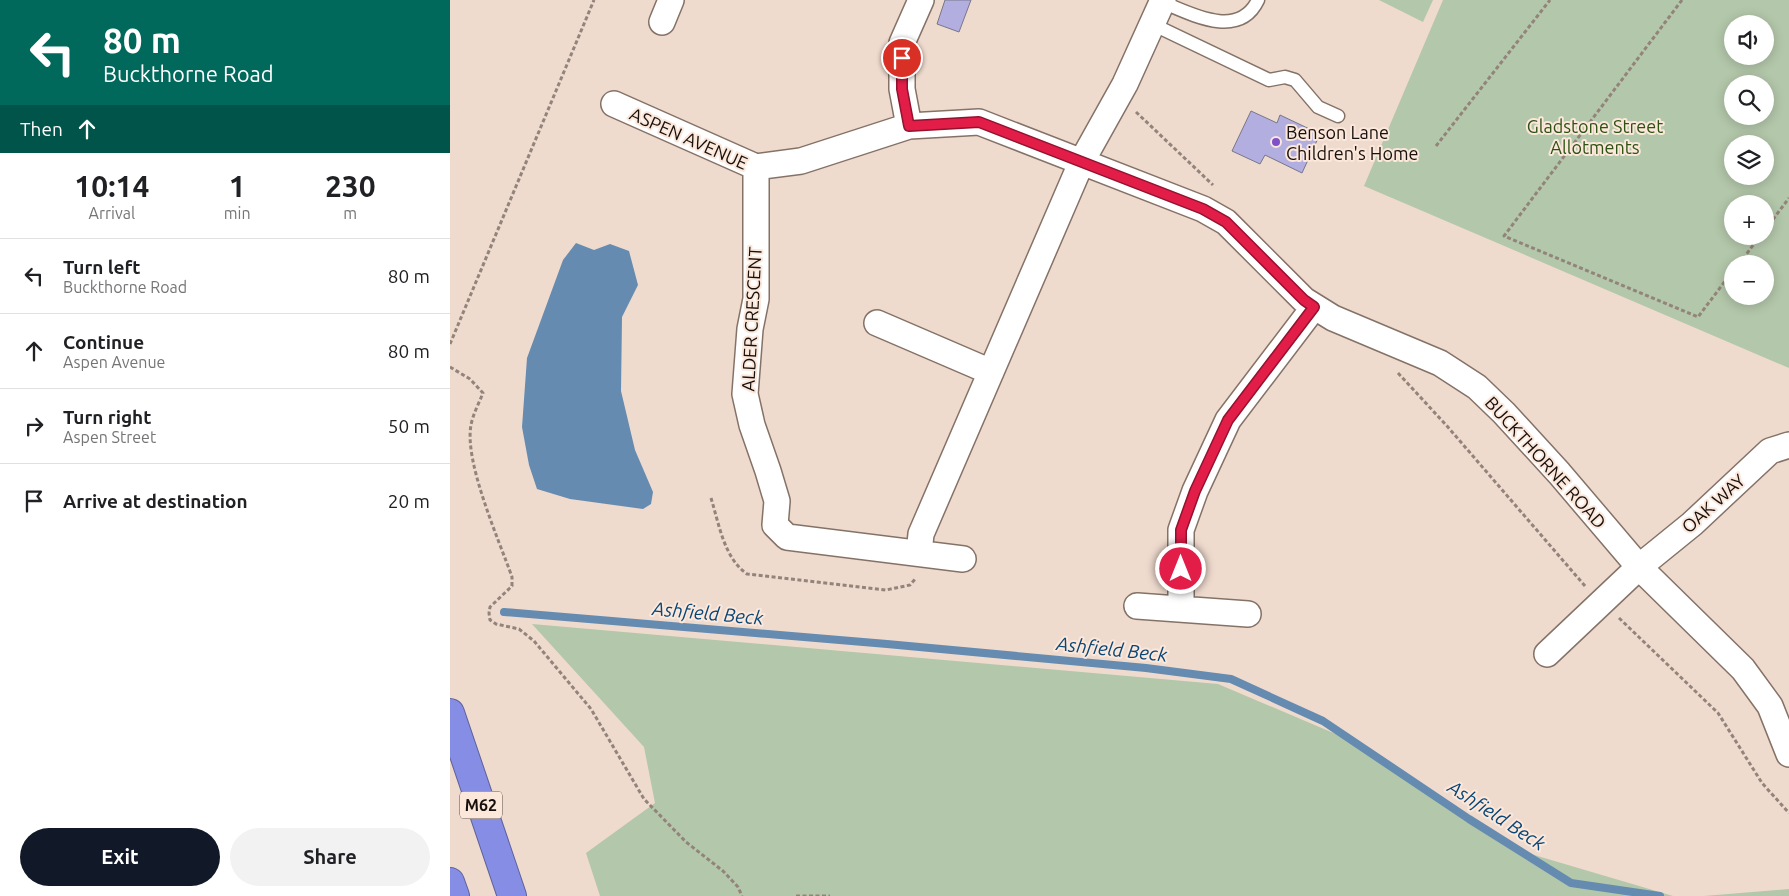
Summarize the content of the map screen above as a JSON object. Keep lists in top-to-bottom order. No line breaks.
{"streets":{"highway":["M62"],"street":["ASPEN AVENUE","ALDER CRESCENT","BUCKTHORNE ROAD","OAK WAY"]},"crossings":[["ASPEN AVENUE","ALDER CRESCENT"],["ASPEN AVENUE","BUCKTHORNE ROAD"],["BUCKTHORNE ROAD","OAK WAY"]],"water":["Ashfield Beck"],"parks":["Gladstone Street Allotments"],"places":["Benson Lane Children's Home"],"page":{"turn":["80 m","Buckthorne Road"],"map_buttons":["+","−"],"then":"Then","eta":["10:14","Arrival","1","min","230","m"],"list":[{"name":"Turn left","note":"Buckthorne Road","value":"80 m"},{"name":"Continue","note":"Aspen Avenue","value":"80 m"},{"name":"Turn right","note":"Aspen Street","value":"50 m"},{"name":"Arrive at destination","value":"20 m"}],"buttons":["Exit","Share"]}}
